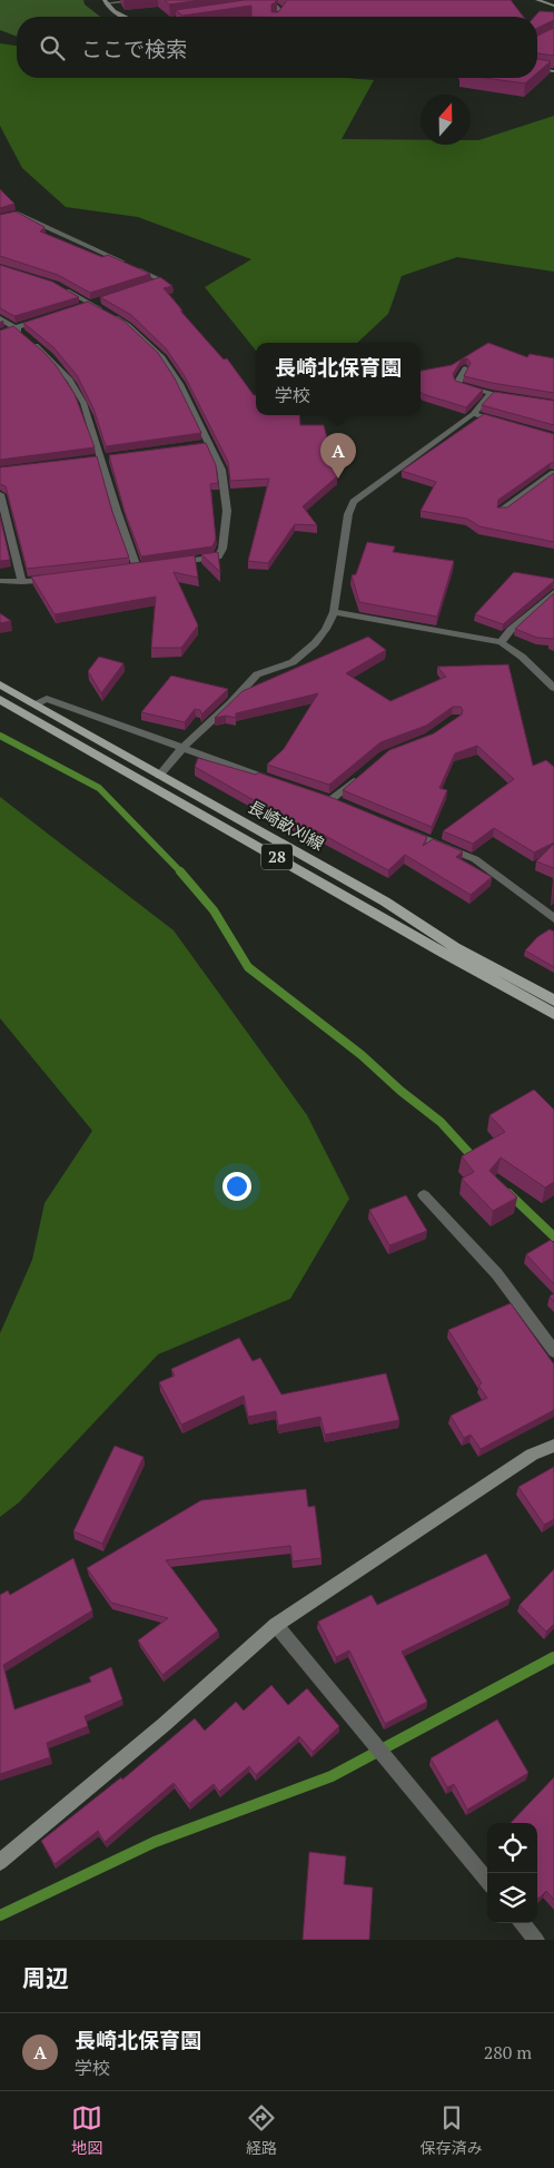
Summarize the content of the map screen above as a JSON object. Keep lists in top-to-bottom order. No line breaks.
{"streets":{"main road":["長崎畝刈線","28"]},"north":"top","page":{"search":"ここで検索","popup":["長崎北保育園","学校"],"pins":"A","heading":"周辺","list":[{"mark":"A","name":"長崎北保育園","note":"学校","value":"280 m"}],"nav":["地図","経路","保存済み"]}}
